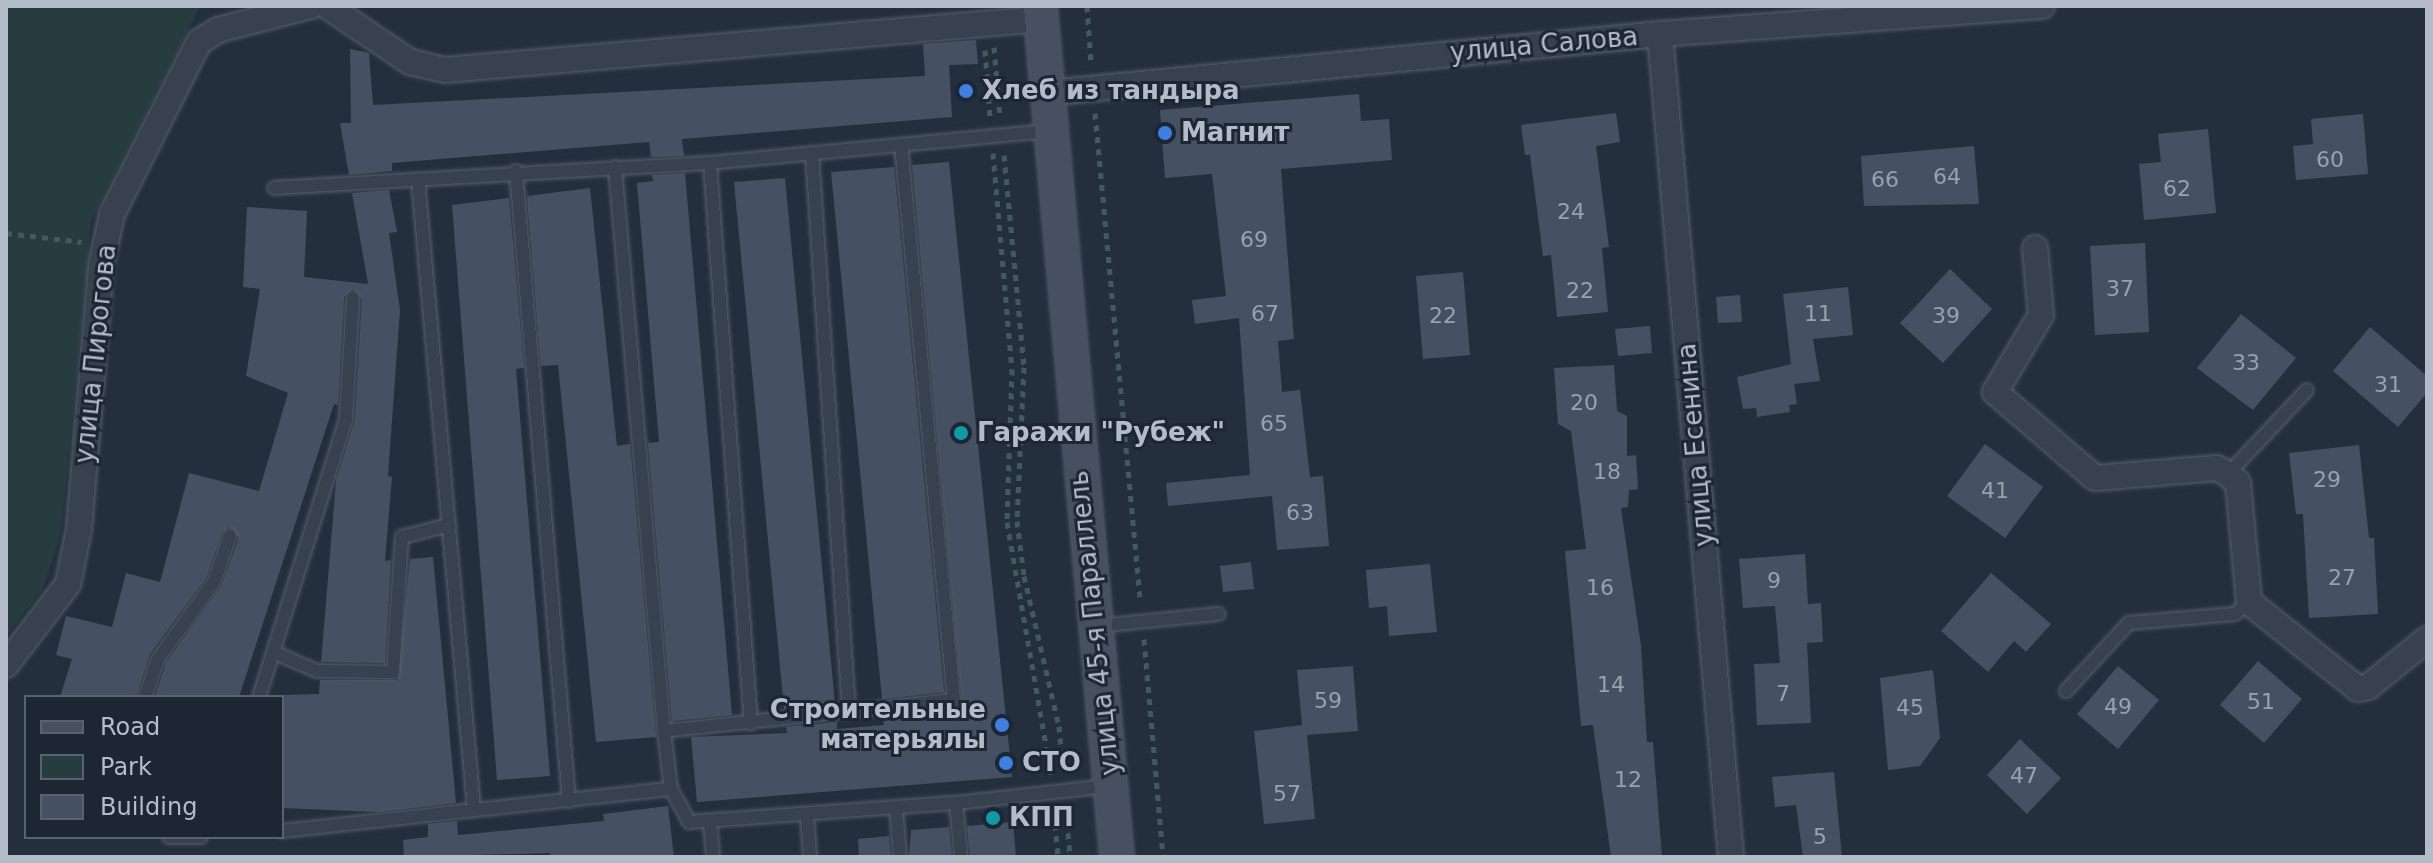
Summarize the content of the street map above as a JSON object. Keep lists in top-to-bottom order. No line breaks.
{"streets":{"main road":["улица 45-я Параллель"],"street":["улица Салова","улица Пирогова","улица Есенина"]},"crossings":[["улица Салова","улица Есенина"],["улица Салова","улица 45-я Параллель"]],"places":["Хлеб из тандыра","Магнит","Гаражи \"Рубеж\"","Строительные матерьялы","СТО","КПП"],"house_numbers":["60","64","66","62","24","69","37","22","67","11","22","39","33","31","20","65","18","29","41","63","27","9","16","14","7","59","51","49","45","47","12","57","5"],"legend":["Road","Park","Building"]}
